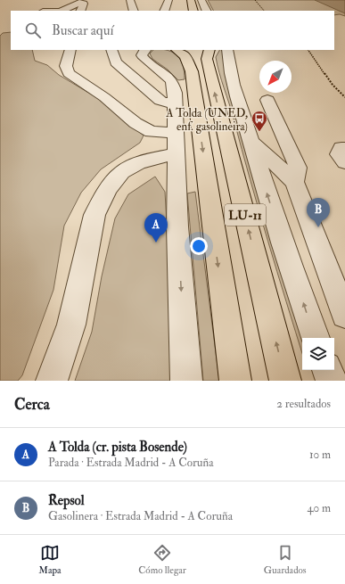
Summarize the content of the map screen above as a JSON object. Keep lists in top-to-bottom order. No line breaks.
{"streets":{"highway":["LU-11"]},"places":{"bus stop":["A Tolda (UNED, enf. gasolineira)"]},"north":"bottom left","page":{"search":"Buscar aquí","pins":["B","A"],"heading":["Cerca","2 resultados"],"list":[{"mark":"A","name":"A Tolda (cr. pista Bosende)","note":"Parada · Estrada Madrid - A Coruña","value":"10 m"},{"mark":"B","name":"Repsol","note":"Gasolinera · Estrada Madrid - A Coruña","value":"40 m"}],"nav":["Mapa","Cómo llegar","Guardados"]}}
